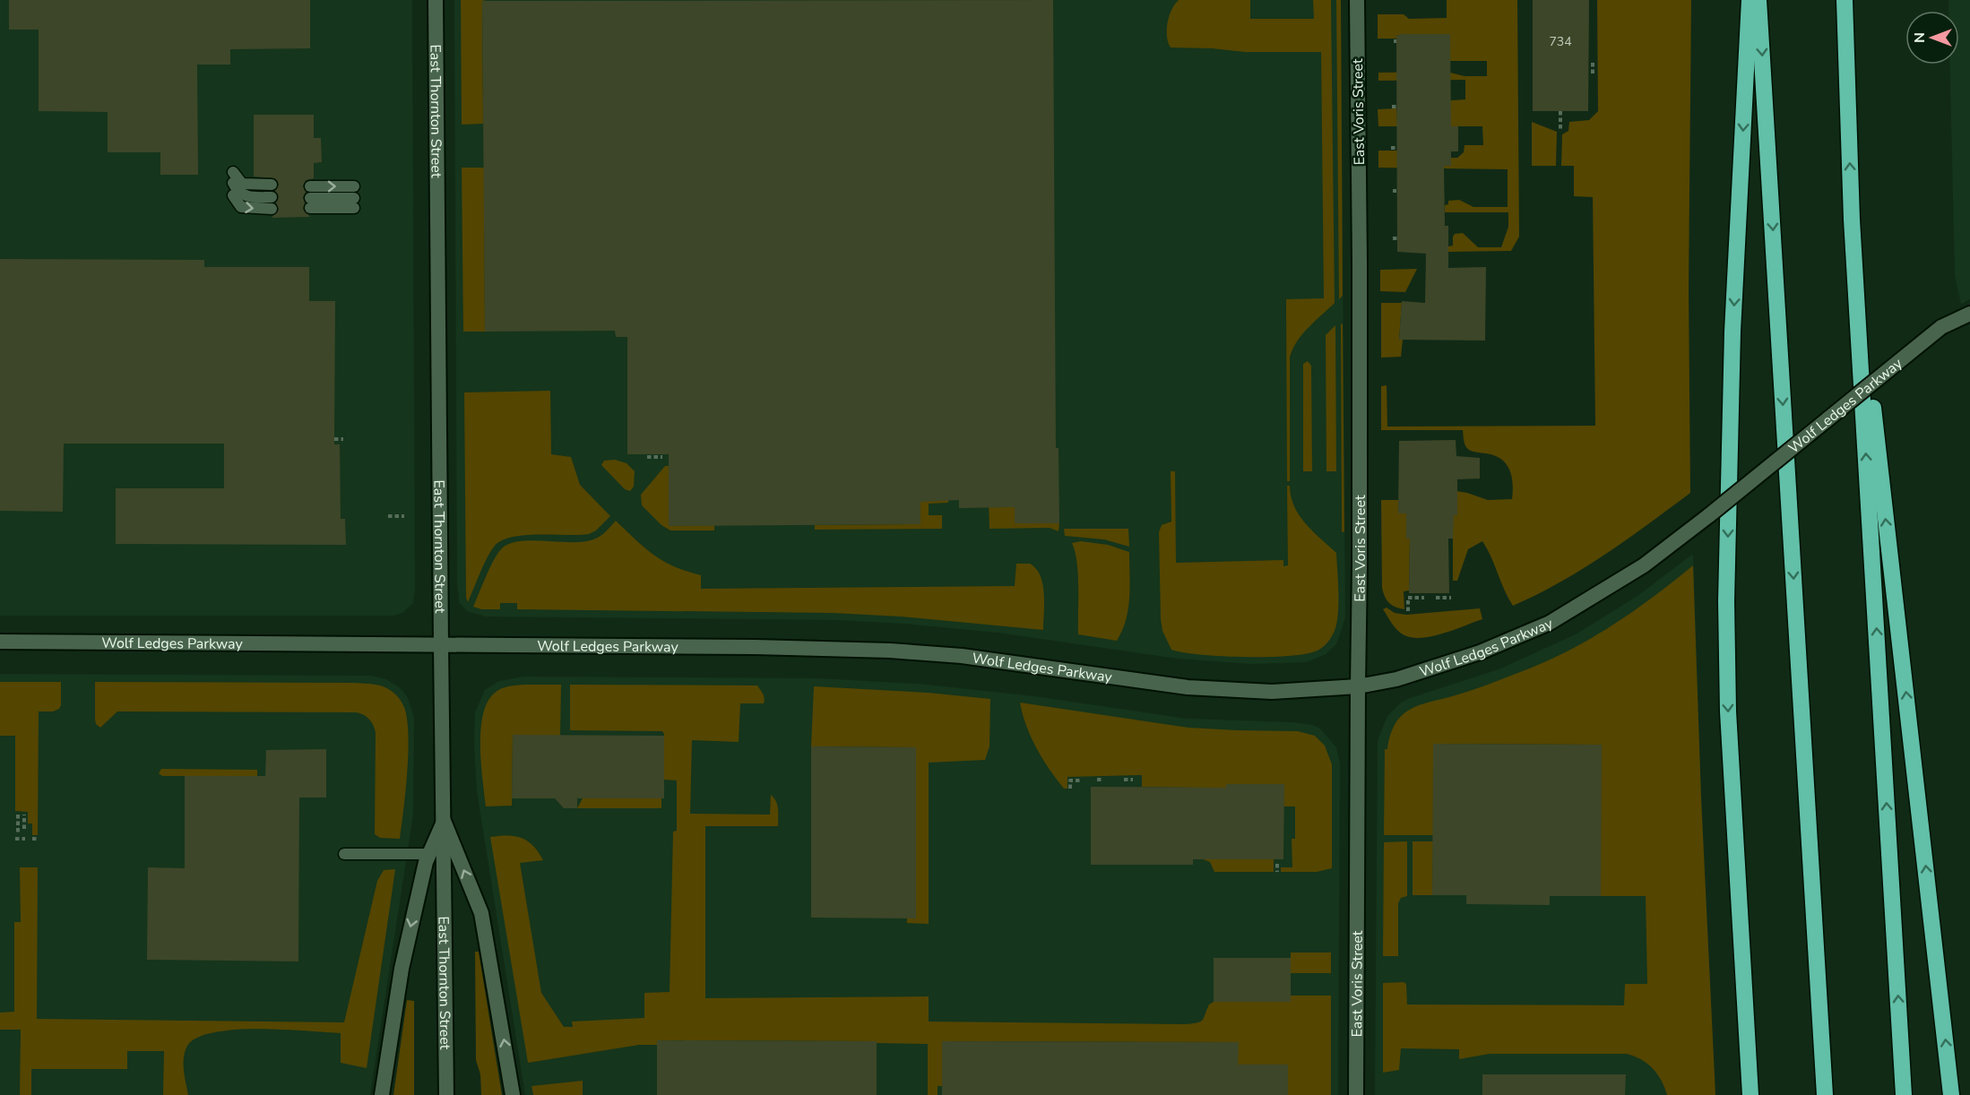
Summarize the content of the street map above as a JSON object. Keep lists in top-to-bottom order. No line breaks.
{"streets":{"main road":["East Thornton Street","East Voris Street","Wolf Ledges Parkway"]},"crossings":[["East Thornton Street","Wolf Ledges Parkway"],["East Voris Street","Wolf Ledges Parkway"]],"house_numbers":["734"],"north":"left"}
